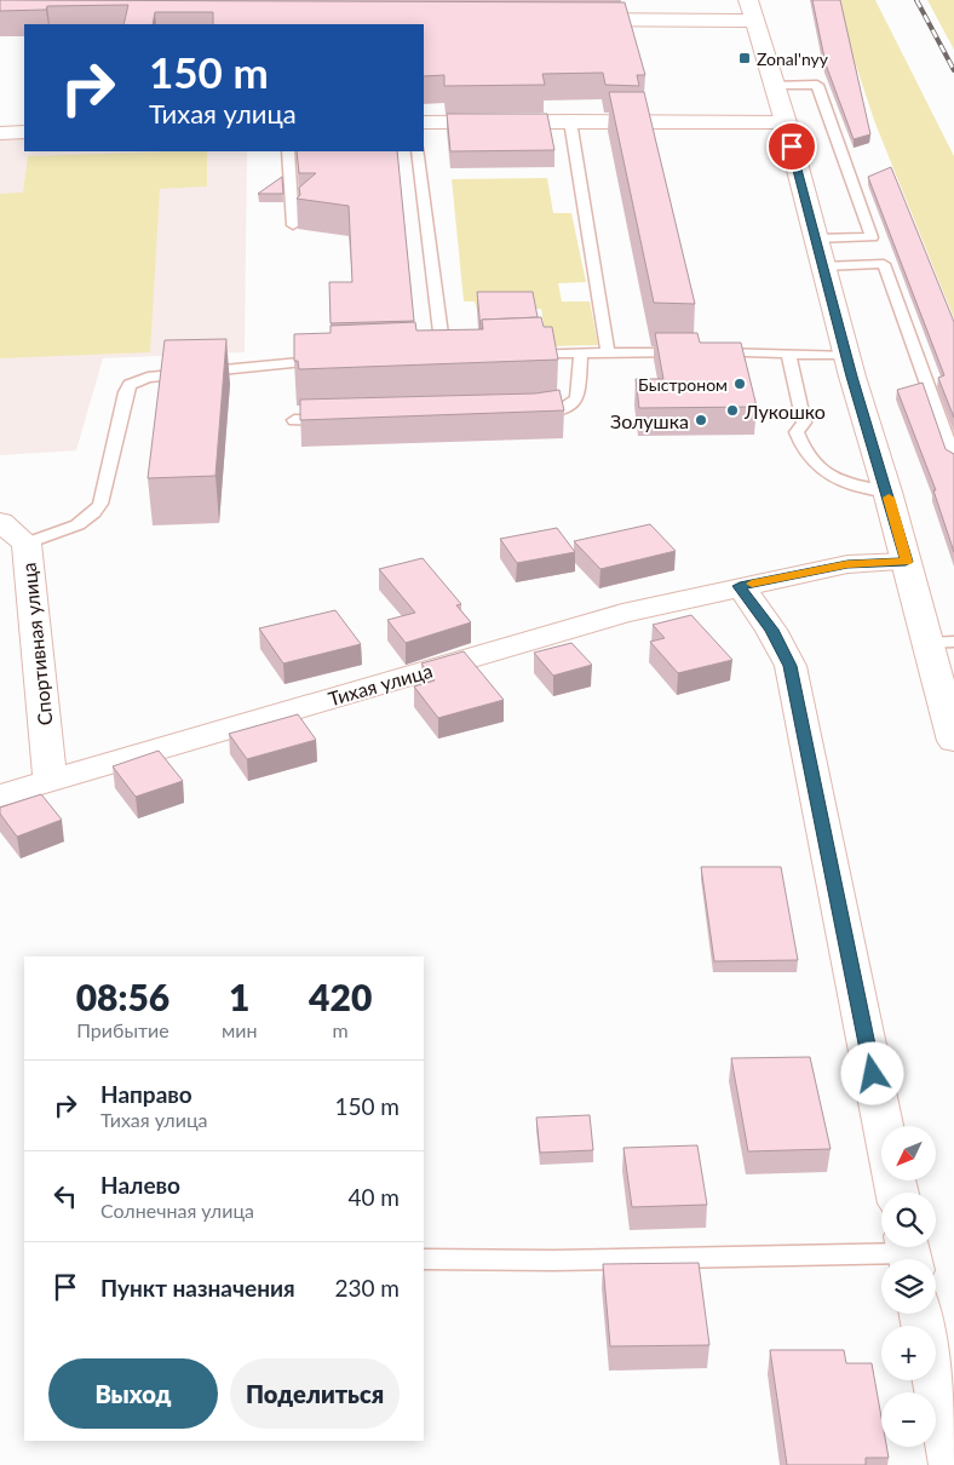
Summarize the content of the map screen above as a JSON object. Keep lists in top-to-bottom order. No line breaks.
{"streets":{"street":["Спортивная улица","Тихая улица"]},"crossings":[["Спортивная улица","Тихая улица"]],"places":{"transit":["Zonal'nyy"],"other":["Быстроном","Лукошко","Золушка"]},"north":"bottom left","page":{"turn":["150 m","Тихая улица"],"eta":["08:56","Прибытие","1","мин","420","m"],"list":[{"name":"Направо","note":"Тихая улица","value":"150 m"},{"name":"Налево","note":"Солнечная улица","value":"40 m"},{"name":"Пункт назначения","value":"230 m"}],"map_buttons":["+","−"],"buttons":["Выход","Поделиться"]}}
